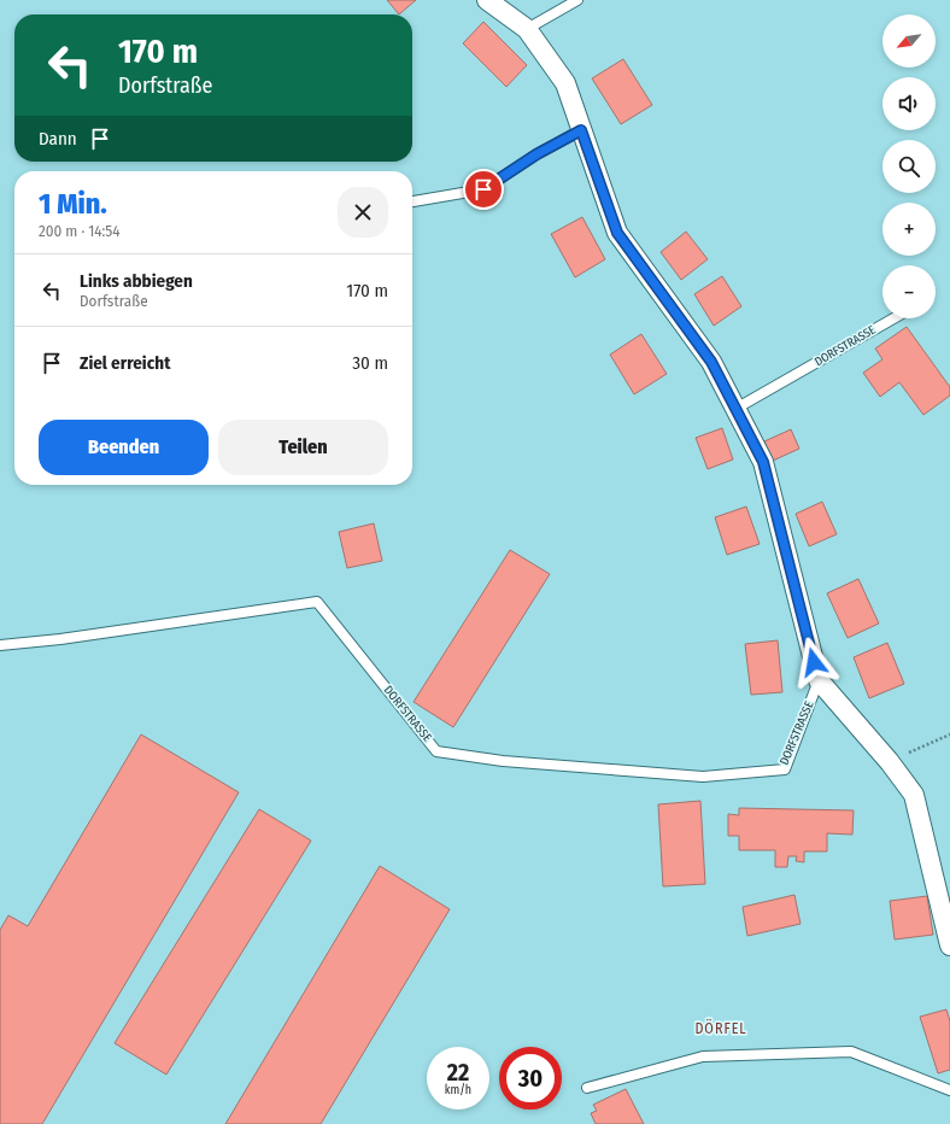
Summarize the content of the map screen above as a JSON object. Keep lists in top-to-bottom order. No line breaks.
{"streets":{"street":["DORFSTRASSE"]},"districts":["DÖRFEL"],"north":"bottom left","page":{"map_buttons":["+","−"],"turn":["170 m","Dorfstraße"],"then":"Dann","heading":["1 Min.","200 m · 14:54"],"list":[{"name":"Links abbiegen","note":"Dorfstraße","value":"170 m"},{"name":"Ziel erreicht","value":"30 m"}],"buttons":["Beenden","Teilen"],"speed":"22 km/h","limit":"30"}}
